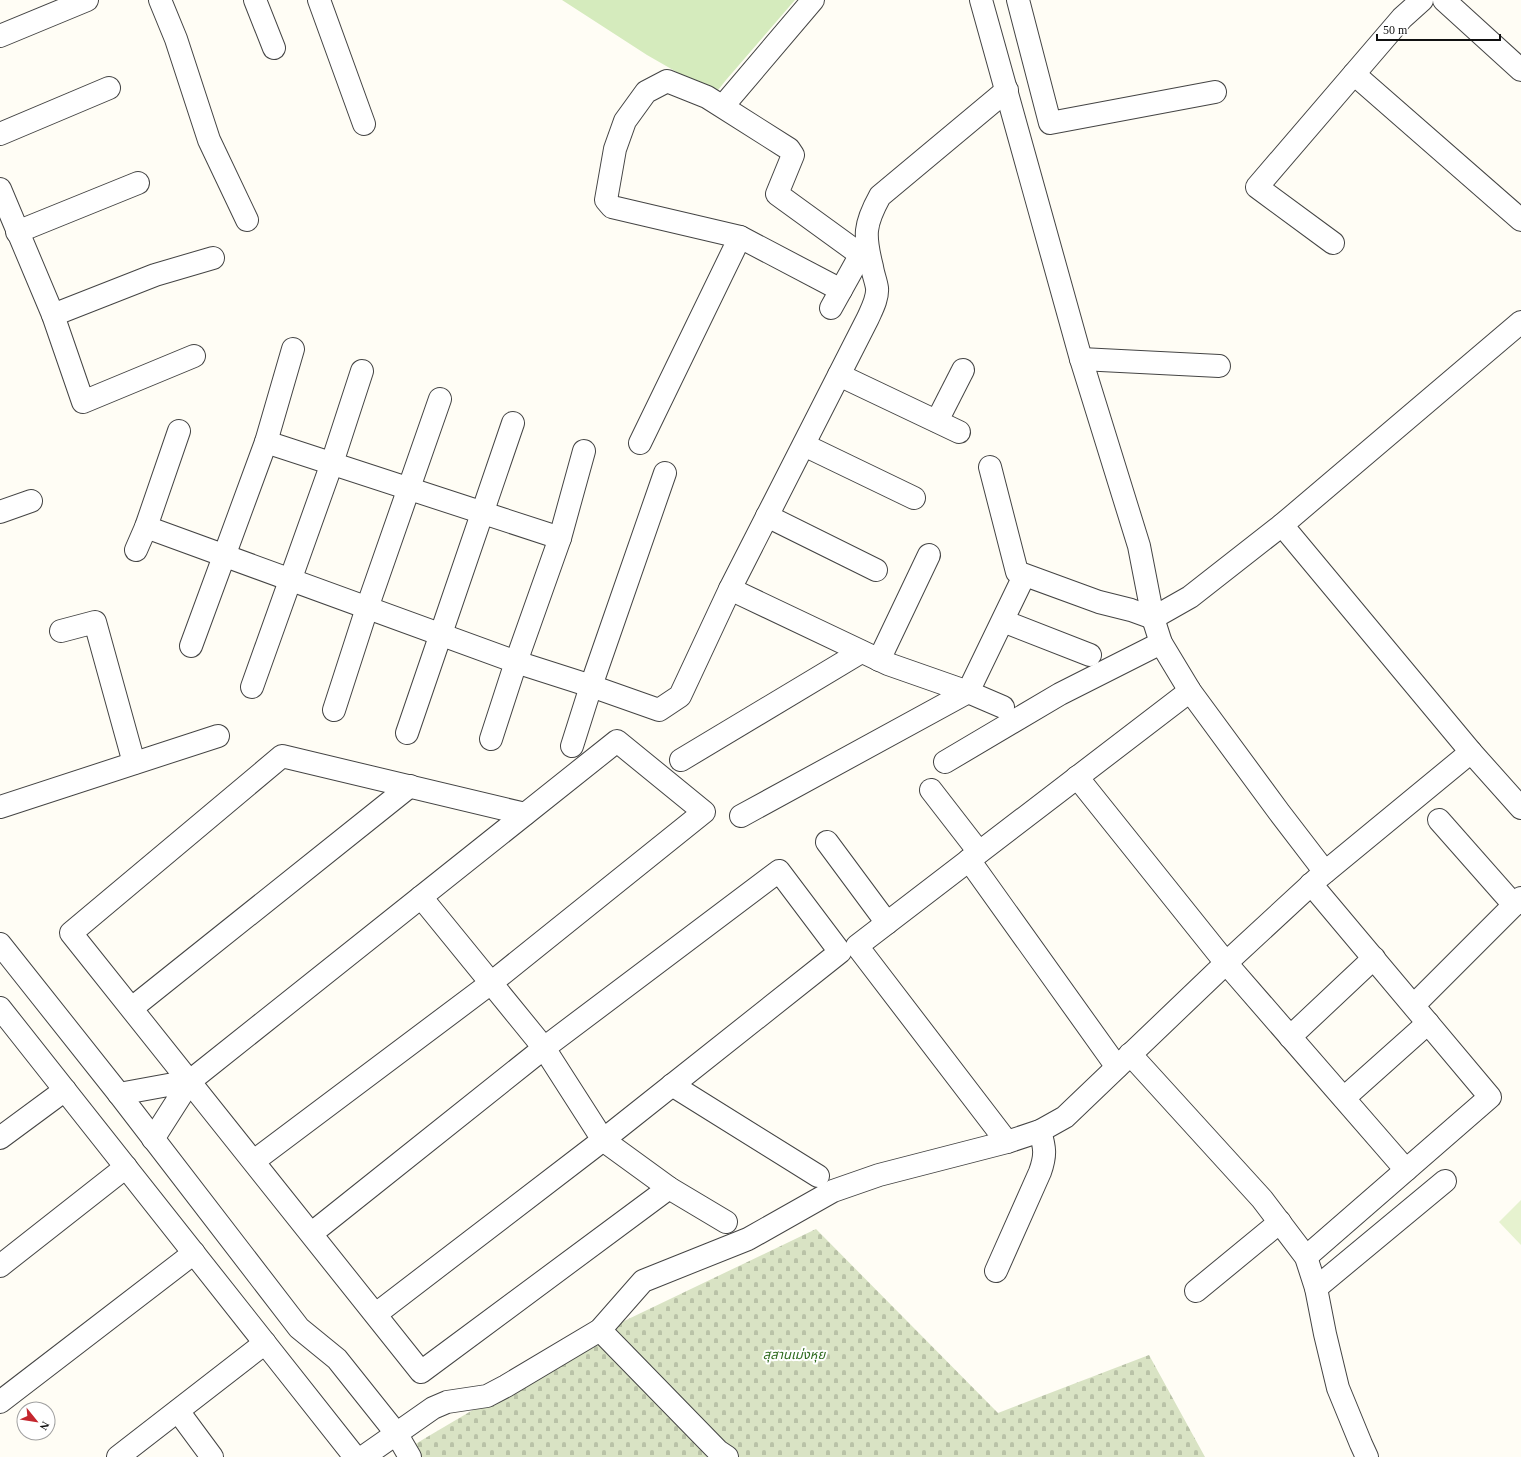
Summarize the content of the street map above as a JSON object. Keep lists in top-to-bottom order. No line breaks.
{"parks":["สุสานเม่งหุย"],"scale_bar":"50 m","north":"bottom right"}
